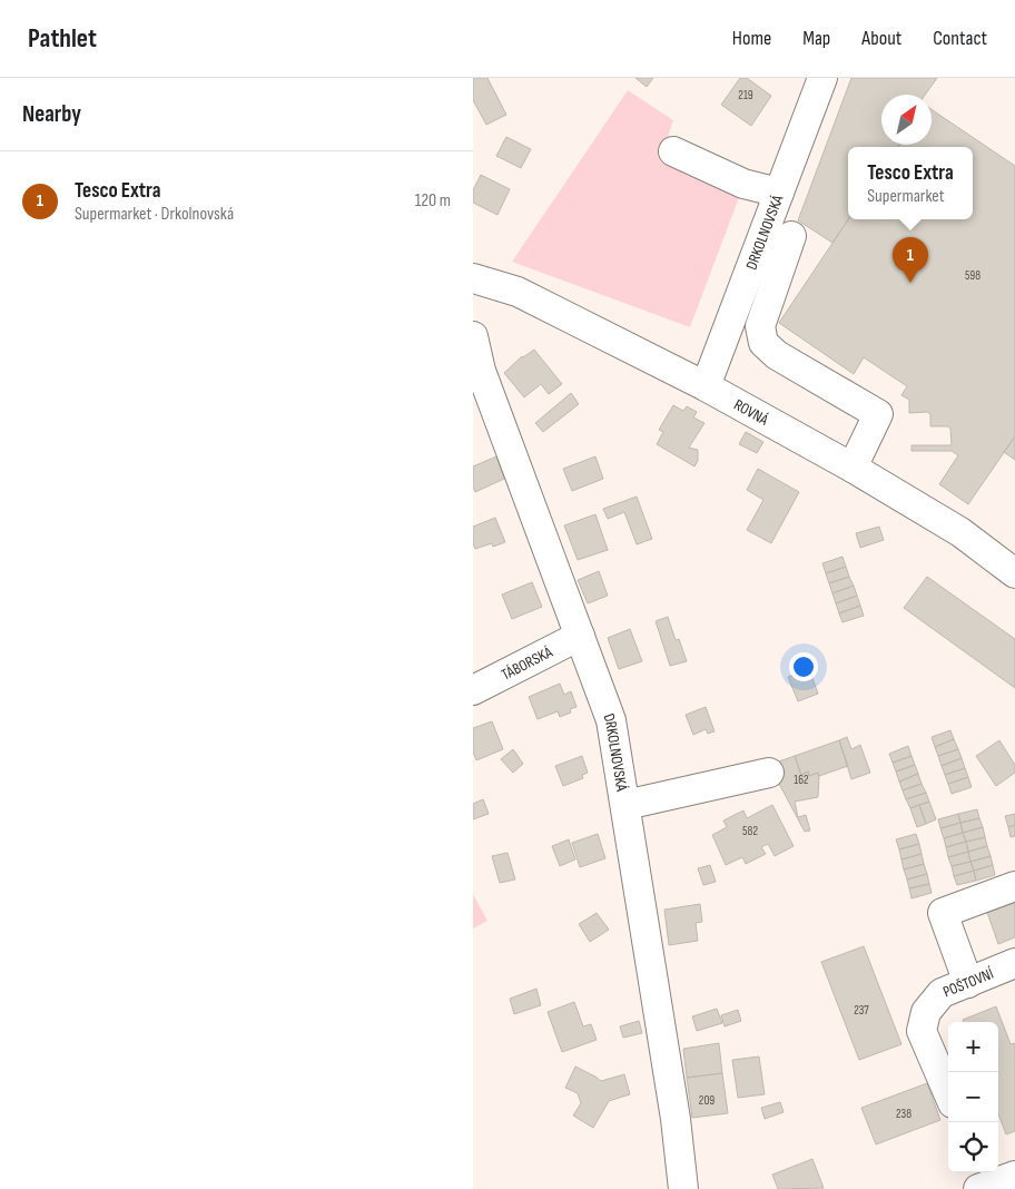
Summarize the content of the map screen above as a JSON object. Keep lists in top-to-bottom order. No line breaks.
{"streets":{"street":["DRKOLNOVSKÁ","ROVNÁ","TÁBORSKÁ","POŠTOVNÍ"]},"crossings":[["DRKOLNOVSKÁ","ROVNÁ"],["DRKOLNOVSKÁ","TÁBORSKÁ"]],"house_numbers":["219","598","162","582","237","209","238"],"north":"top right","page":{"header":"Pathlet","nav":["Home","Map","About","Contact"],"heading":"Nearby","popup":["Tesco Extra","Supermarket"],"list":[{"mark":"1","name":"Tesco Extra","note":"Supermarket · Drkolnovská","value":"120 m"}],"pins":"1","map_buttons":["+","−"]}}
